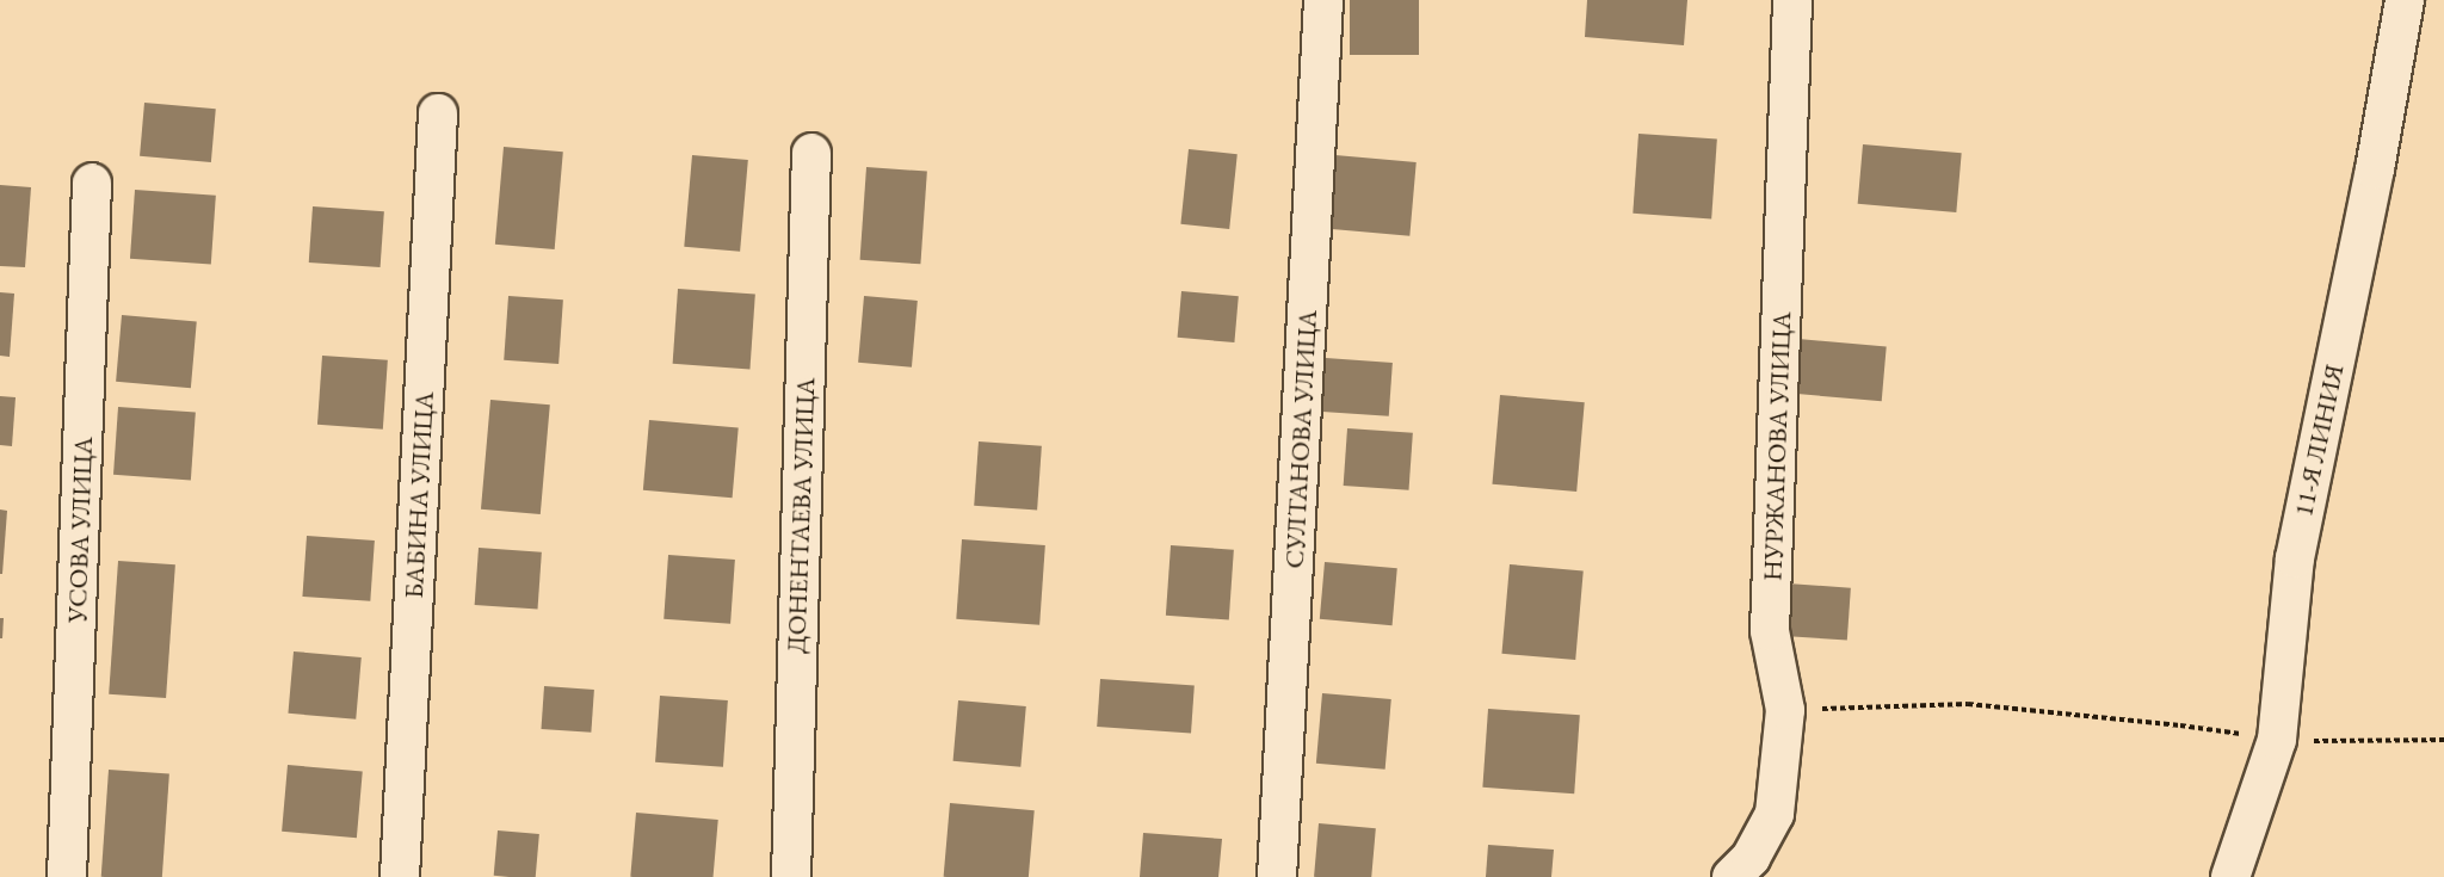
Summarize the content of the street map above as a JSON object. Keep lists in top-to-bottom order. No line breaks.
{"streets":{"street":["СУЛТАНОВА УЛИЦА","11-Я ЛИНИЯ","НУРЖАНОВА УЛИЦА","БАБИНА УЛИЦА","ДОНЕНТАЕВА УЛИЦА","УСОВА УЛИЦА"]}}
